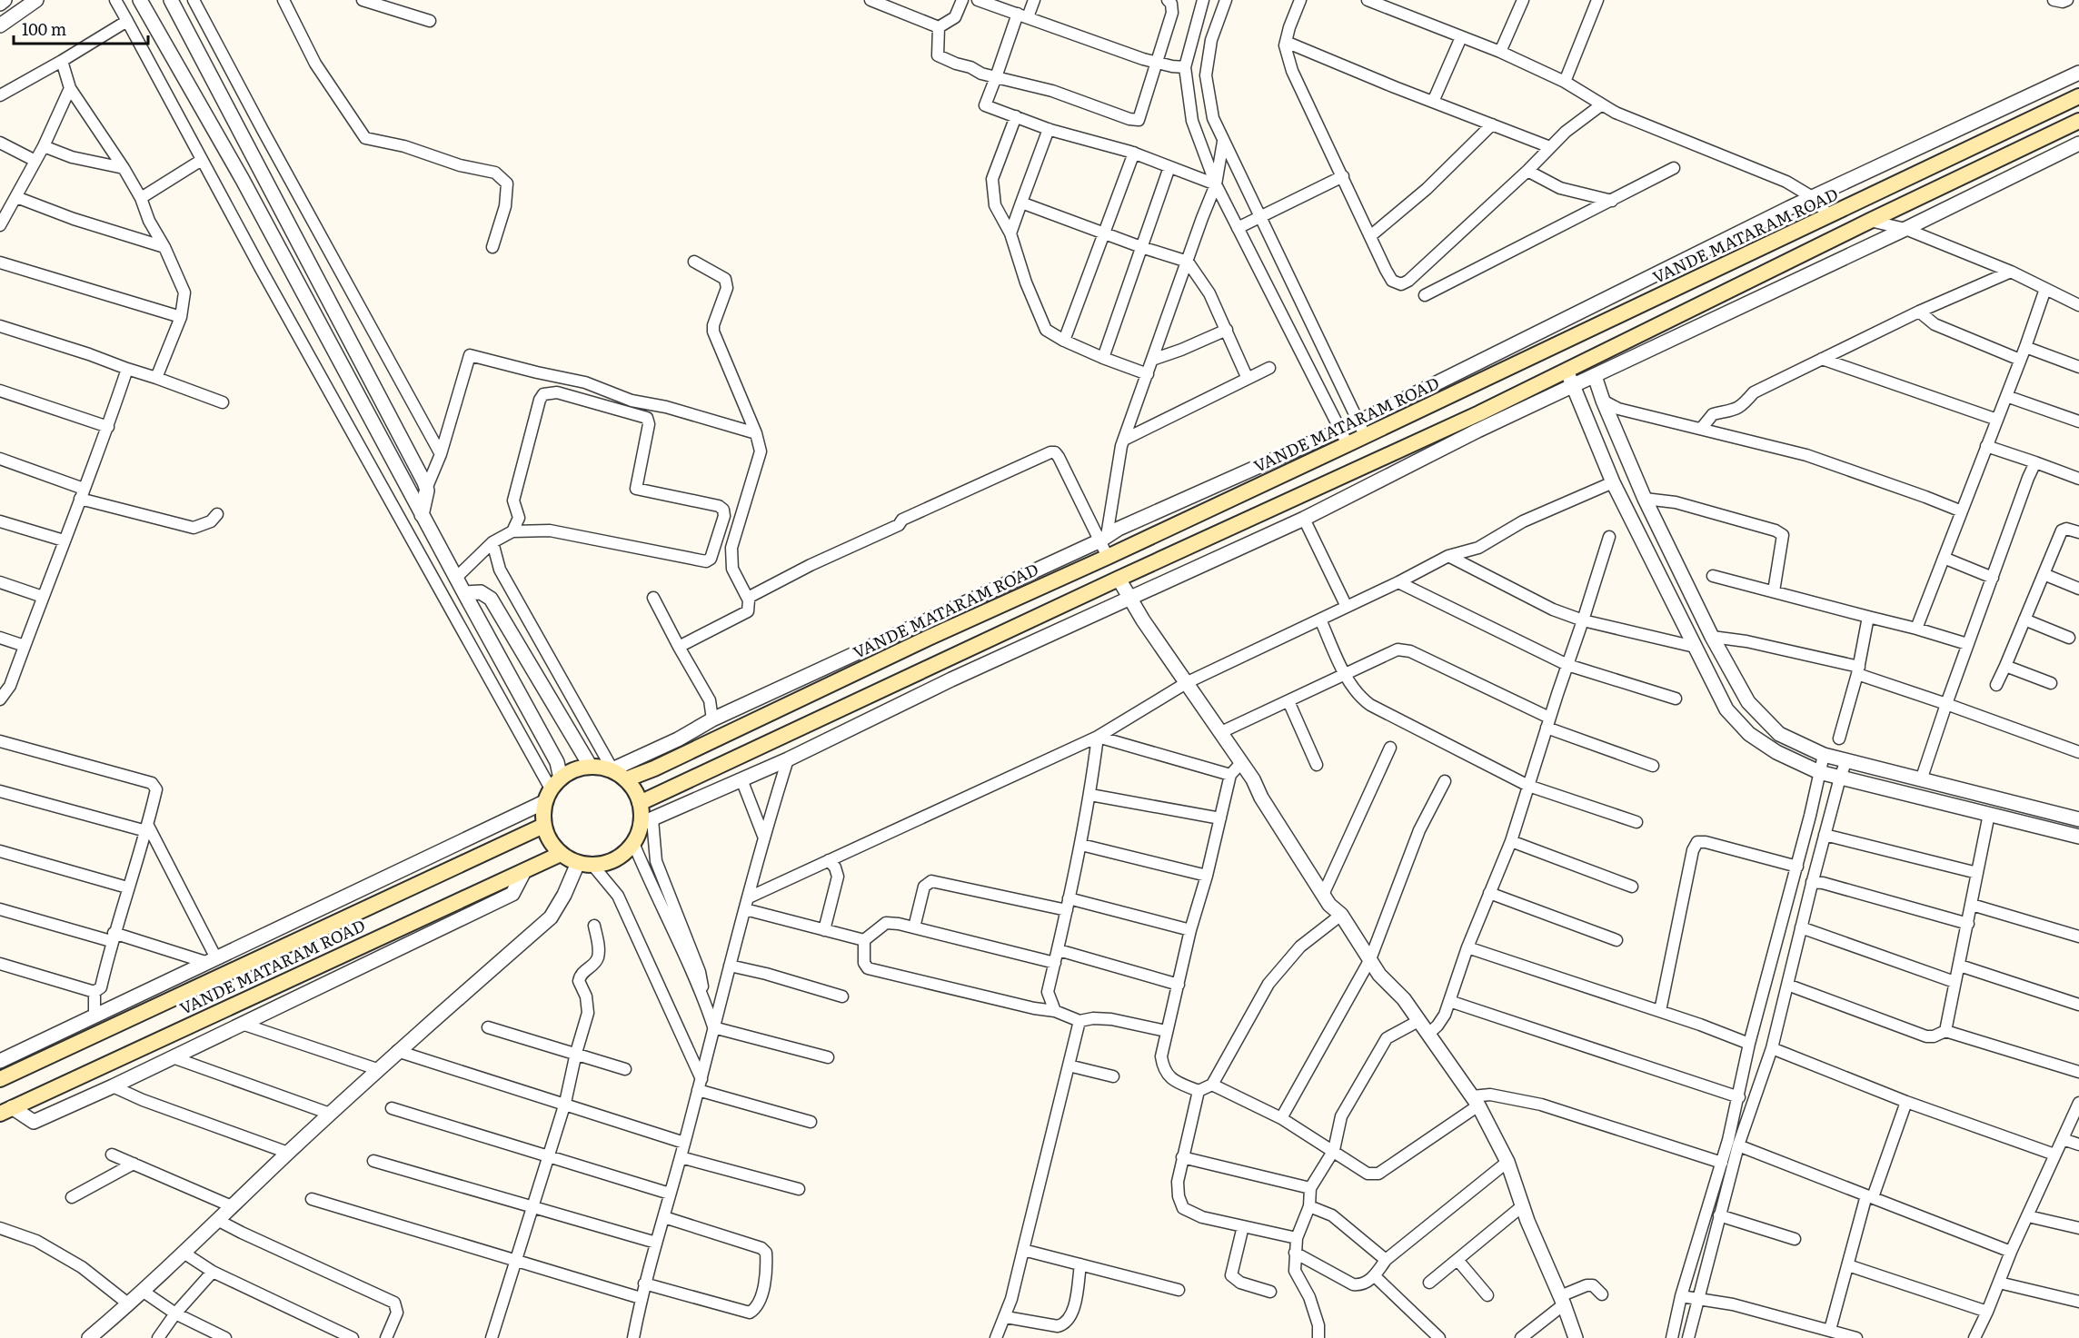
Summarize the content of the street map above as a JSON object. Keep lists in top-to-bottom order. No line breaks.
{"streets":{"main road":["VANDE MATARAM ROAD"]},"scale_bar":"100 m"}
